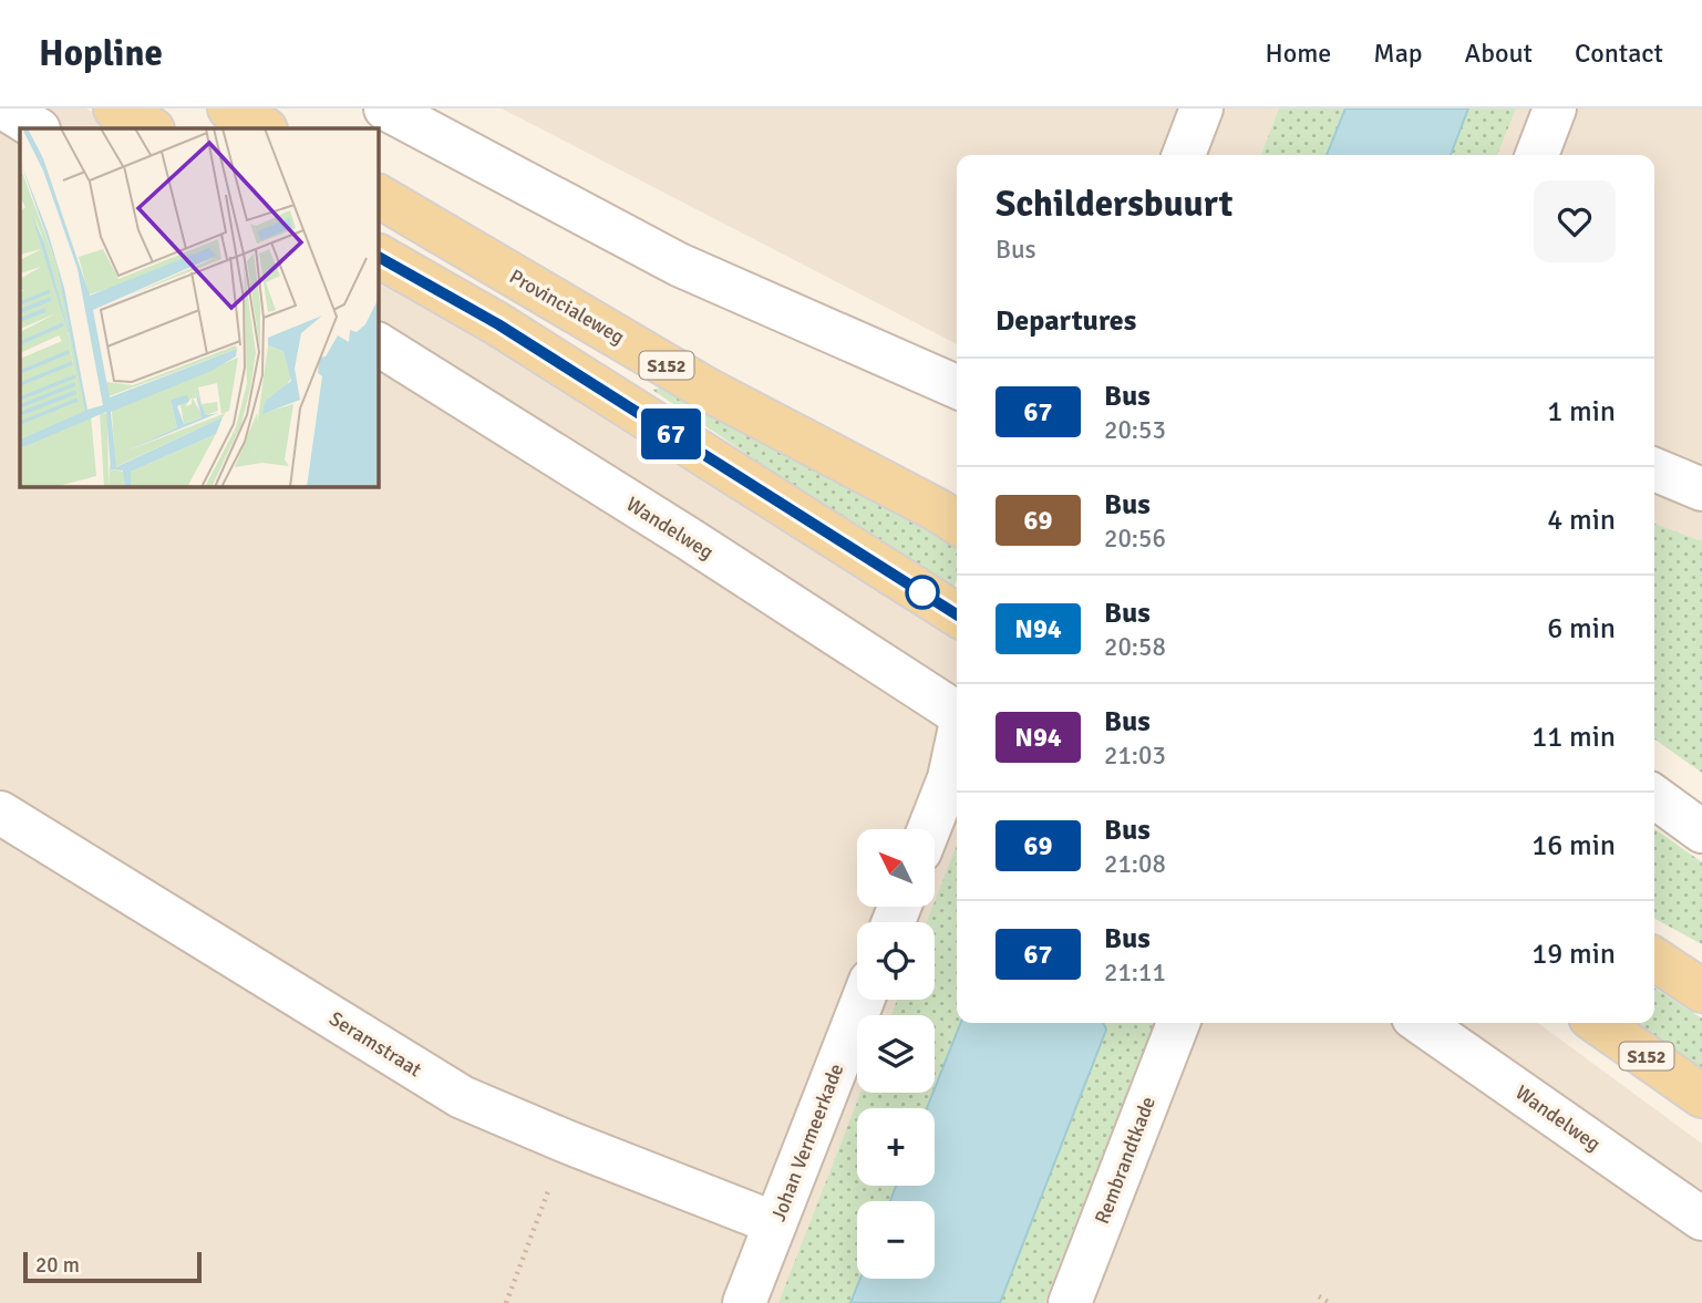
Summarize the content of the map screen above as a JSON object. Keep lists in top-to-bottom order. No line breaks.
{"streets":{"main road":["Provincialeweg","S152"],"street":["Wandelweg","Seramstraat","Johan Vermeerkade","Rembrandtkade"]},"crossings":[["Seramstraat","Johan Vermeerkade"]],"lines":["bus line 67"],"scale_bar":"20 m","north":"top left","page":{"header":"Hopline","nav":["Home","Map","About","Contact"],"on_map":"67","heading":[["Schildersbuurt","Bus"],"Departures"],"list":[{"mark":"67","name":"Bus","note":"20:53","value":"1 min"},{"mark":"69","name":"Bus","note":"20:56","value":"4 min"},{"mark":"N94","name":"Bus","note":"20:58","value":"6 min"},{"mark":"N94","name":"Bus","note":"21:03","value":"11 min"},{"mark":"69","name":"Bus","note":"21:08","value":"16 min"},{"mark":"67","name":"Bus","note":"21:11","value":"19 min"}],"map_buttons":["+","−"],"scale":"20 m"}}
